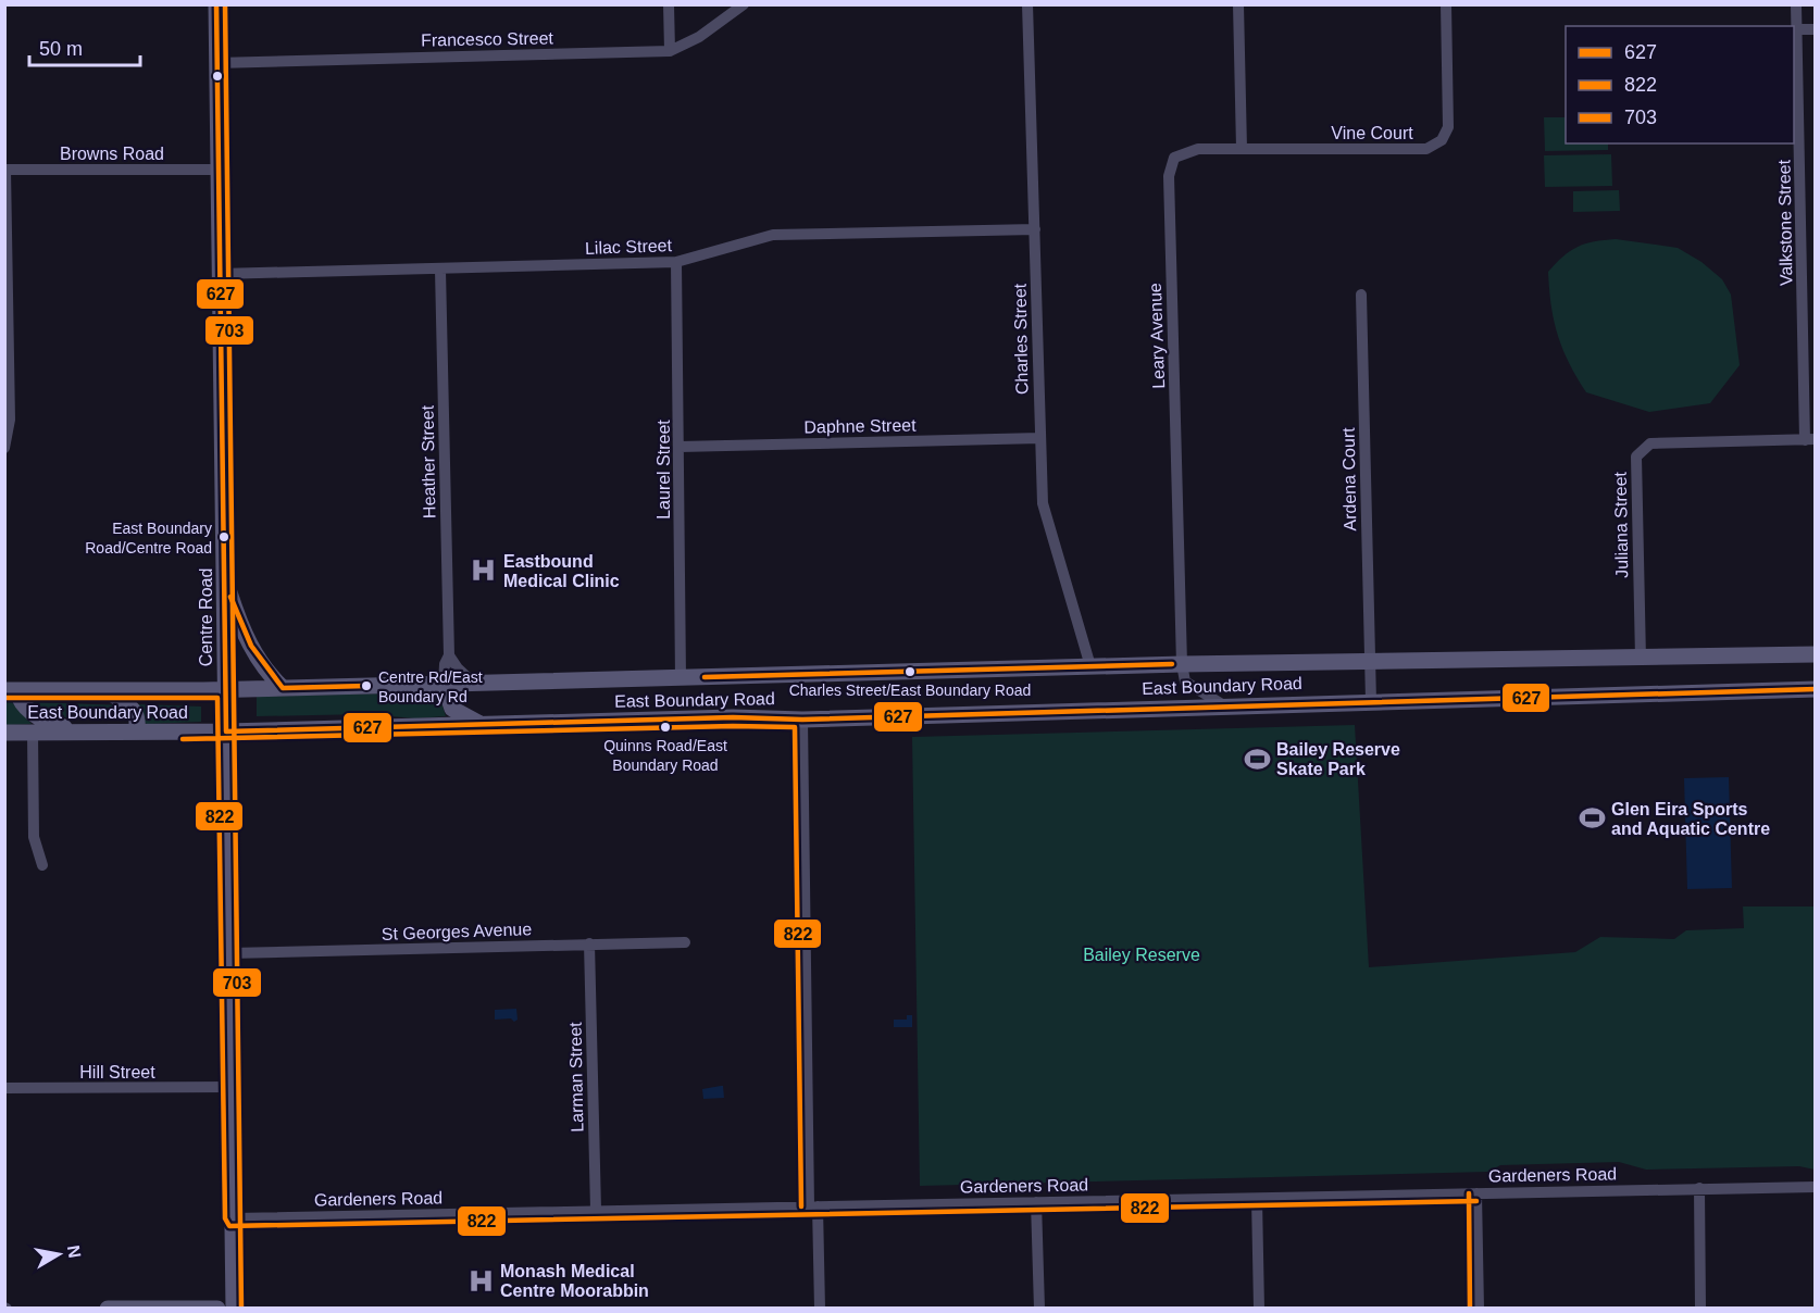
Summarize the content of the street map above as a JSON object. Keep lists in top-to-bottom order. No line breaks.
{"streets":{"main road":["Centre Road","East Boundary Road"],"street":["Francesco Street","Vine Court","Browns Road","Valkstone Street","Lilac Street","Leary Avenue","Charles Street","Daphne Street","Heather Street","Laurel Street","Ardena Court","Juliana Street","St Georges Avenue","Hill Street","Larman Street","Gardeners Road"]},"crossings":[["Francesco Street","Centre Road"],["Vine Court","Leary Avenue"],["Browns Road","Centre Road"],["Valkstone Street","Juliana Street"],["Lilac Street","Charles Street"],["Lilac Street","Heather Street"],["Lilac Street","Laurel Street"],["Lilac Street","Centre Road"],["Leary Avenue","East Boundary Road"],["Charles Street","Daphne Street"],["Charles Street","East Boundary Road"],["Daphne Street","Laurel Street"],["Heather Street","East Boundary Road"],["Laurel Street","East Boundary Road"],["Ardena Court","East Boundary Road"],["Juliana Street","East Boundary Road"],["Centre Road","East Boundary Road"],["Centre Road","St Georges Avenue"],["Centre Road","Hill Street"],["Centre Road","Gardeners Road"],["St Georges Avenue","Larman Street"],["Larman Street","Gardeners Road"]],"parks":["Bailey Reserve"],"places":{"other":["East Boundary Road/Centre Road","Charles Street/East Boundary Road","Centre Rd/East Boundary Rd","Quinns Road/East Boundary Road"],"hospital":["Eastbound Medical Clinic","Monash Medical Centre Moorabbin"],"sports":["Bailey Reserve Skate Park","Glen Eira Sports and Aquatic Centre"]},"lines":["transit line 627","transit line 703","transit line 822"],"legend":["627","822","703"],"scale_bar":"50 m","north":"right"}
